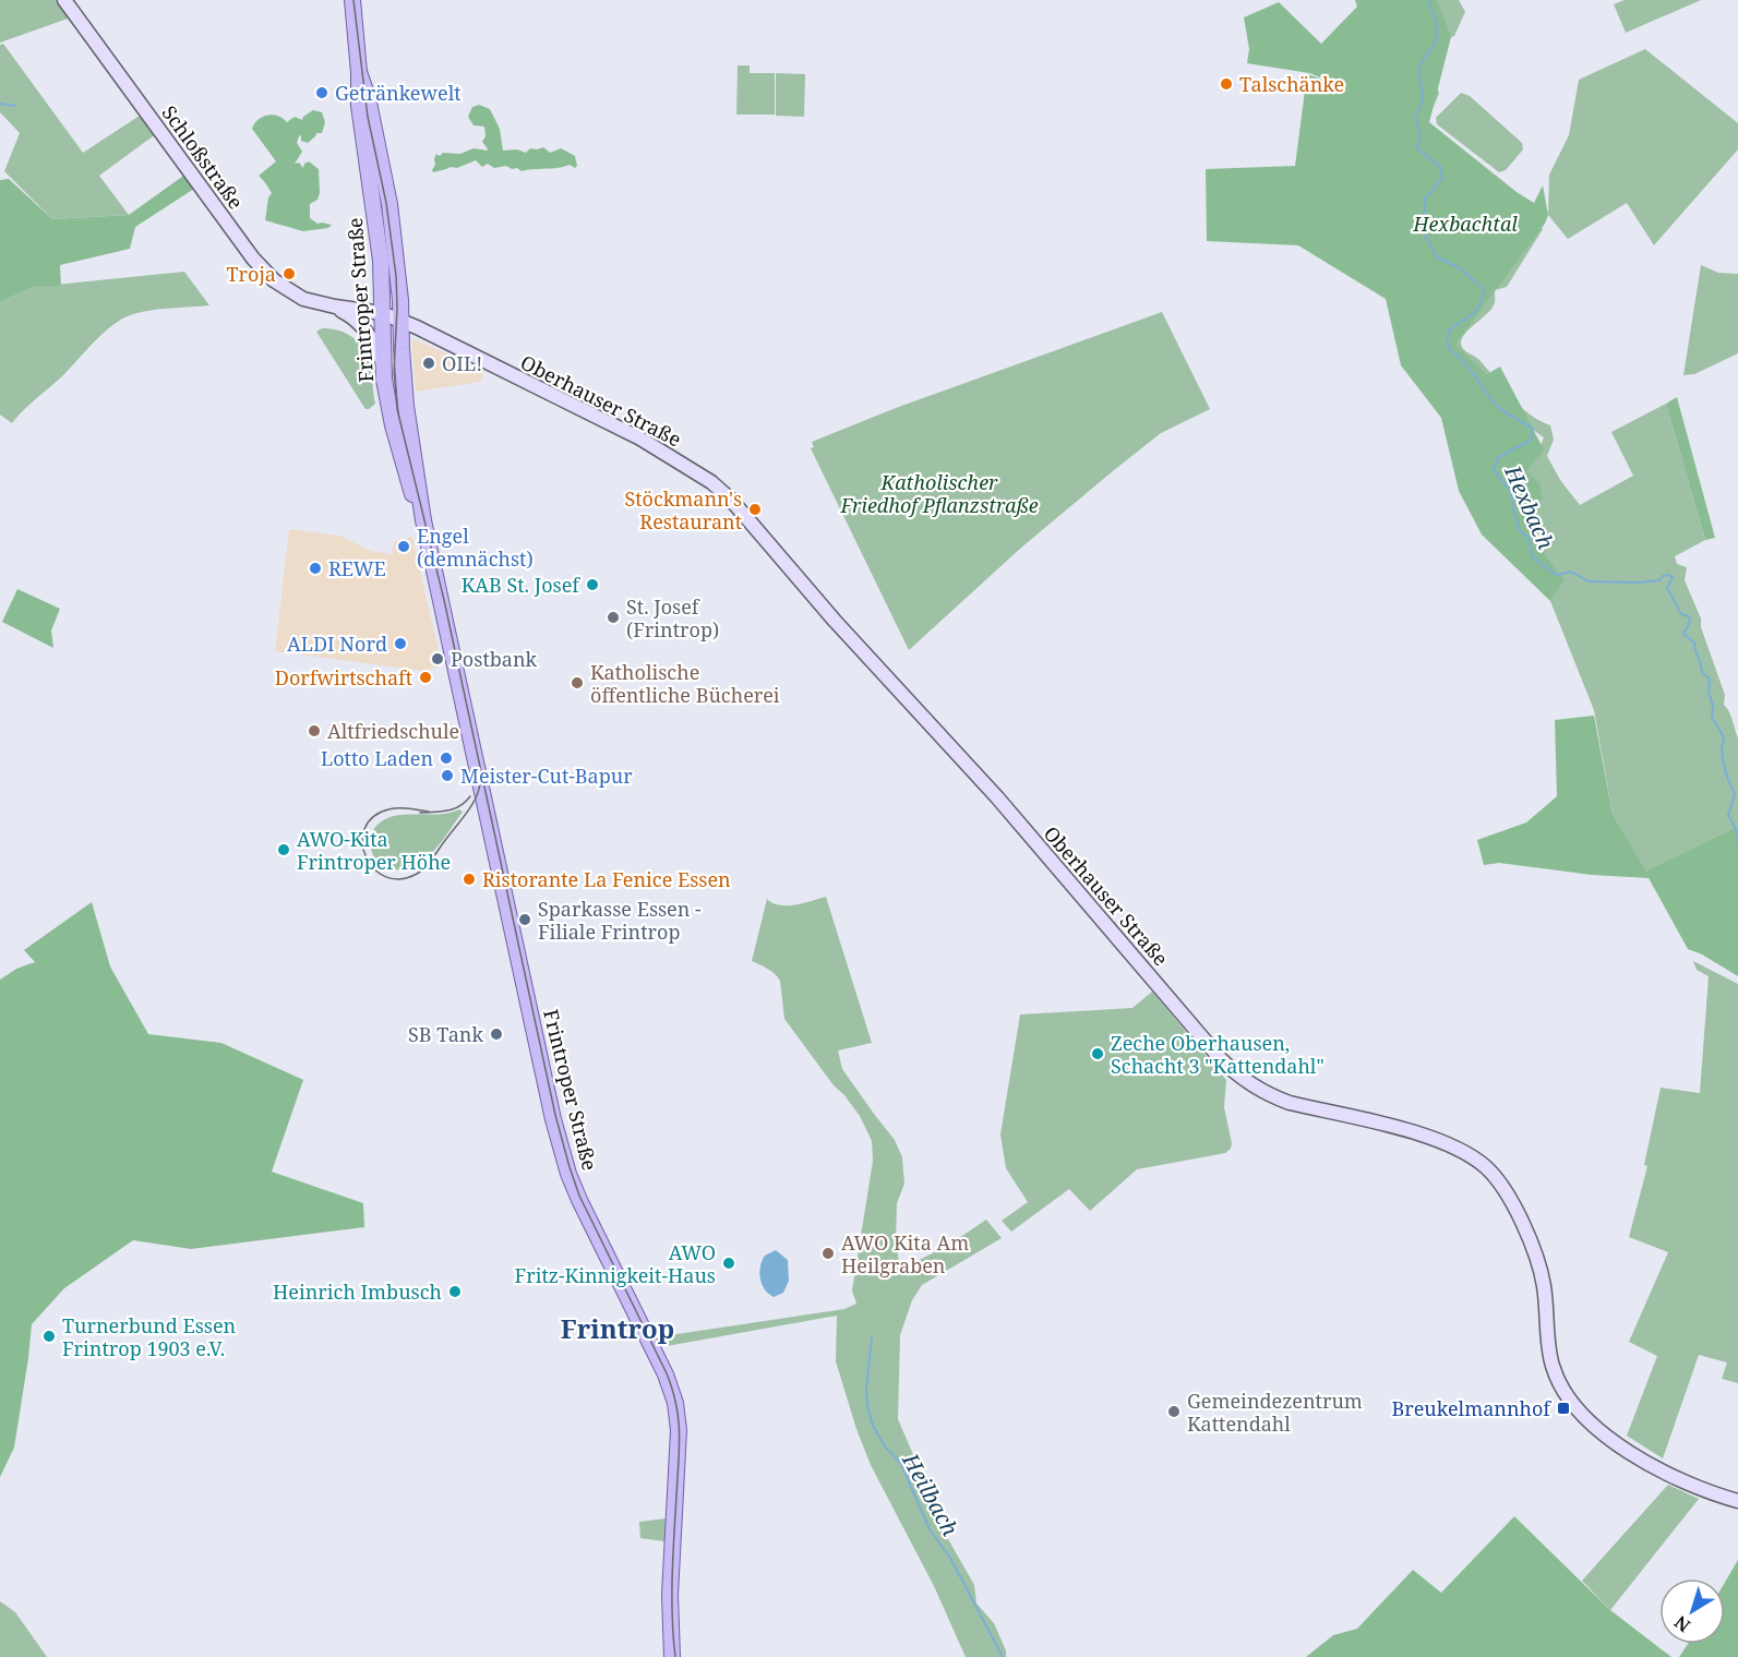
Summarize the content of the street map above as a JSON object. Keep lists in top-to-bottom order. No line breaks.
{"streets":{"main road":["Frintroper Straße"],"street":["Schloßstraße","Oberhauser Straße"]},"crossings":[["Schloßstraße","Frintroper Straße"],["Schloßstraße","Oberhauser Straße"],["Frintroper Straße","Oberhauser Straße"]],"districts":["Frintrop"],"water":["Hexbach","Heilbach"],"parks":["Hexbachtal","Katholischer Friedhof Pflanzstraße"],"places":{"other":["Talschänke","Getränkewelt","Troja","OIL!","Stöckmann's Restaurant","Engel (demnächst)","REWE","KAB St. Josef","St. Josef (Frintrop)","ALDI Nord","Postbank","Dorfwirtschaft","Katholische öffentliche Bücherei","Altfriedschule","Lotto Laden","Meister-Cut-Bapur","AWO-Kita Frintroper Höhe","Ristorante La Fenice Essen","Sparkasse Essen - Filiale Frintrop","SB Tank","Zeche Oberhausen, Schacht 3 \"Kattendahl\"","AWO Kita Am Heilgraben","AWO Fritz-Kinnigkeit-Haus","Heinrich Imbusch","Turnerbund Essen Frintrop 1903 e.V.","Gemeindezentrum Kattendahl"],"transit":["Breukelmannhof"]},"north":"bottom left"}
